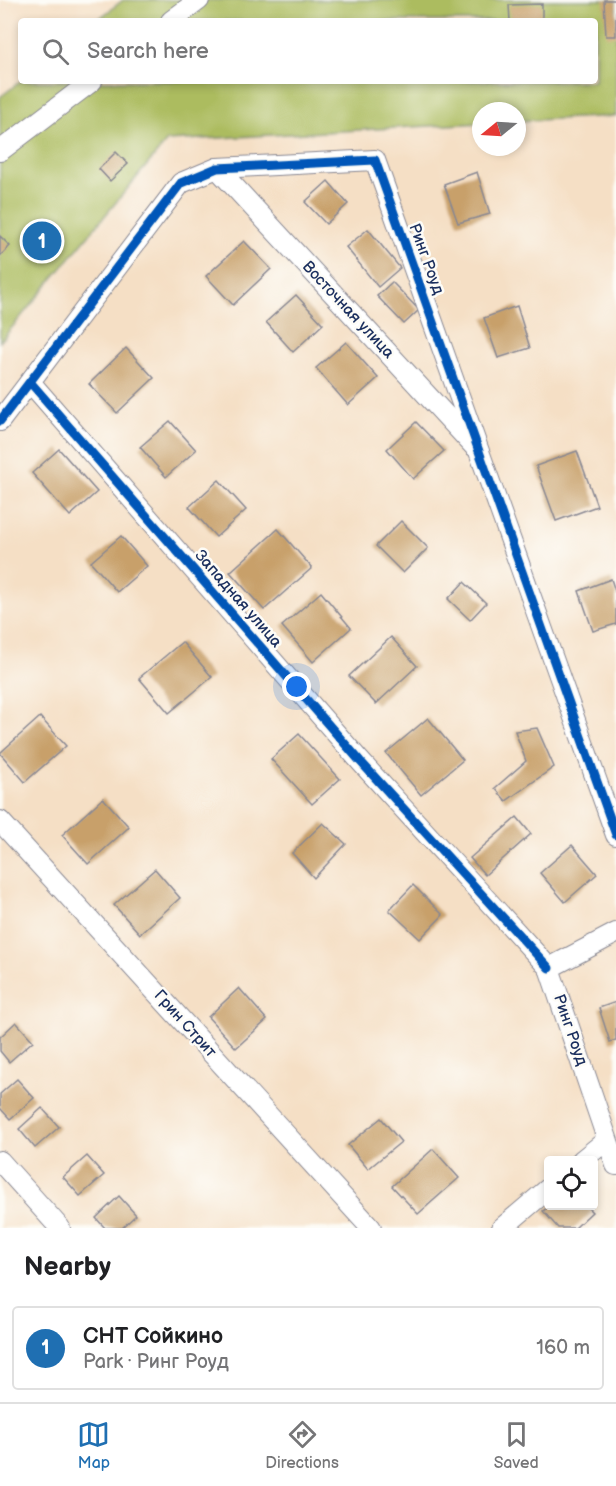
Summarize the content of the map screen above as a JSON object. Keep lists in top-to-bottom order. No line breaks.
{"streets":{"street":["Ринг Роуд","Восточная улица","Западная улица","Грин Стрит"]},"crossings":[["Ринг Роуд","Восточная улица"],["Ринг Роуд","Западная улица"]],"north":"left","page":{"search":"Search here","pins":"1","heading":"Nearby","list":[{"mark":"1","name":"СНТ Сойкино","note":"Park · Ринг Роуд","value":"160 m"}],"nav":["Map","Directions","Saved"]}}
